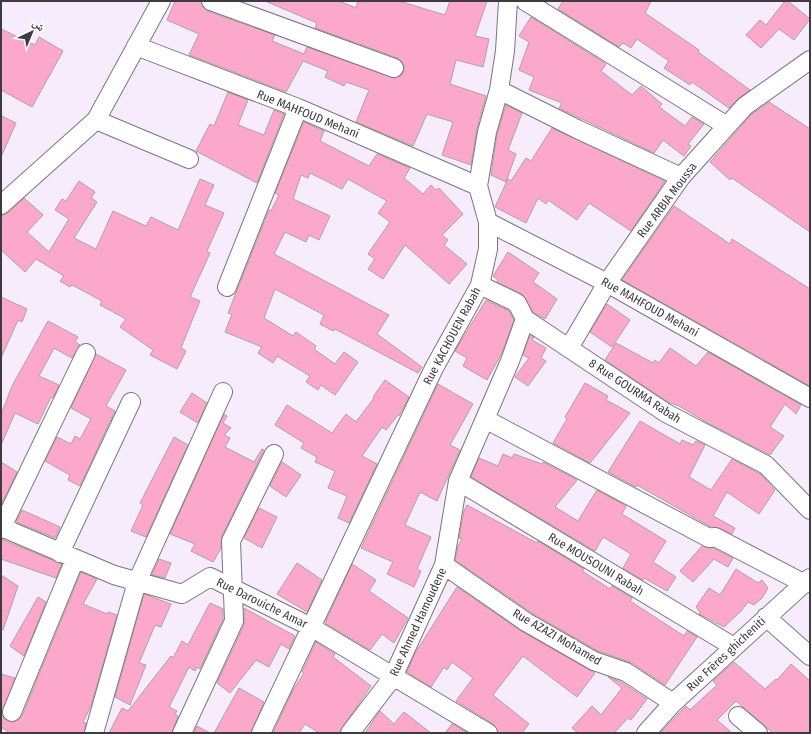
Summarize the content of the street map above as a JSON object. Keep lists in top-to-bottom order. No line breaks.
{"streets":{"street":["Rue MAHFOUD Mehani","Rue ARBIA Moussa","Rue KACHOUEN Rabah","8 Rue GOURMA Rabah","Rue MOUSOUNI Rabah","Rue Darouiche Amar","Rue Ahmed Hamoudene","Rue AZAZI Mohamed","Rue Frères ghicheniti"]},"crossings":[["Rue MAHFOUD Mehani","Rue ARBIA Moussa"],["Rue MAHFOUD Mehani","Rue KACHOUEN Rabah"],["Rue ARBIA Moussa","8 Rue GOURMA Rabah"],["Rue KACHOUEN Rabah","8 Rue GOURMA Rabah"],["Rue KACHOUEN Rabah","Rue Darouiche Amar"],["8 Rue GOURMA Rabah","Rue Ahmed Hamoudene"],["Rue MOUSOUNI Rabah","Rue Ahmed Hamoudene"],["Rue MOUSOUNI Rabah","Rue Frères ghicheniti"],["Rue Darouiche Amar","Rue Ahmed Hamoudene"],["Rue Ahmed Hamoudene","Rue AZAZI Mohamed"],["Rue AZAZI Mohamed","Rue Frères ghicheniti"]],"north":"top right"}
